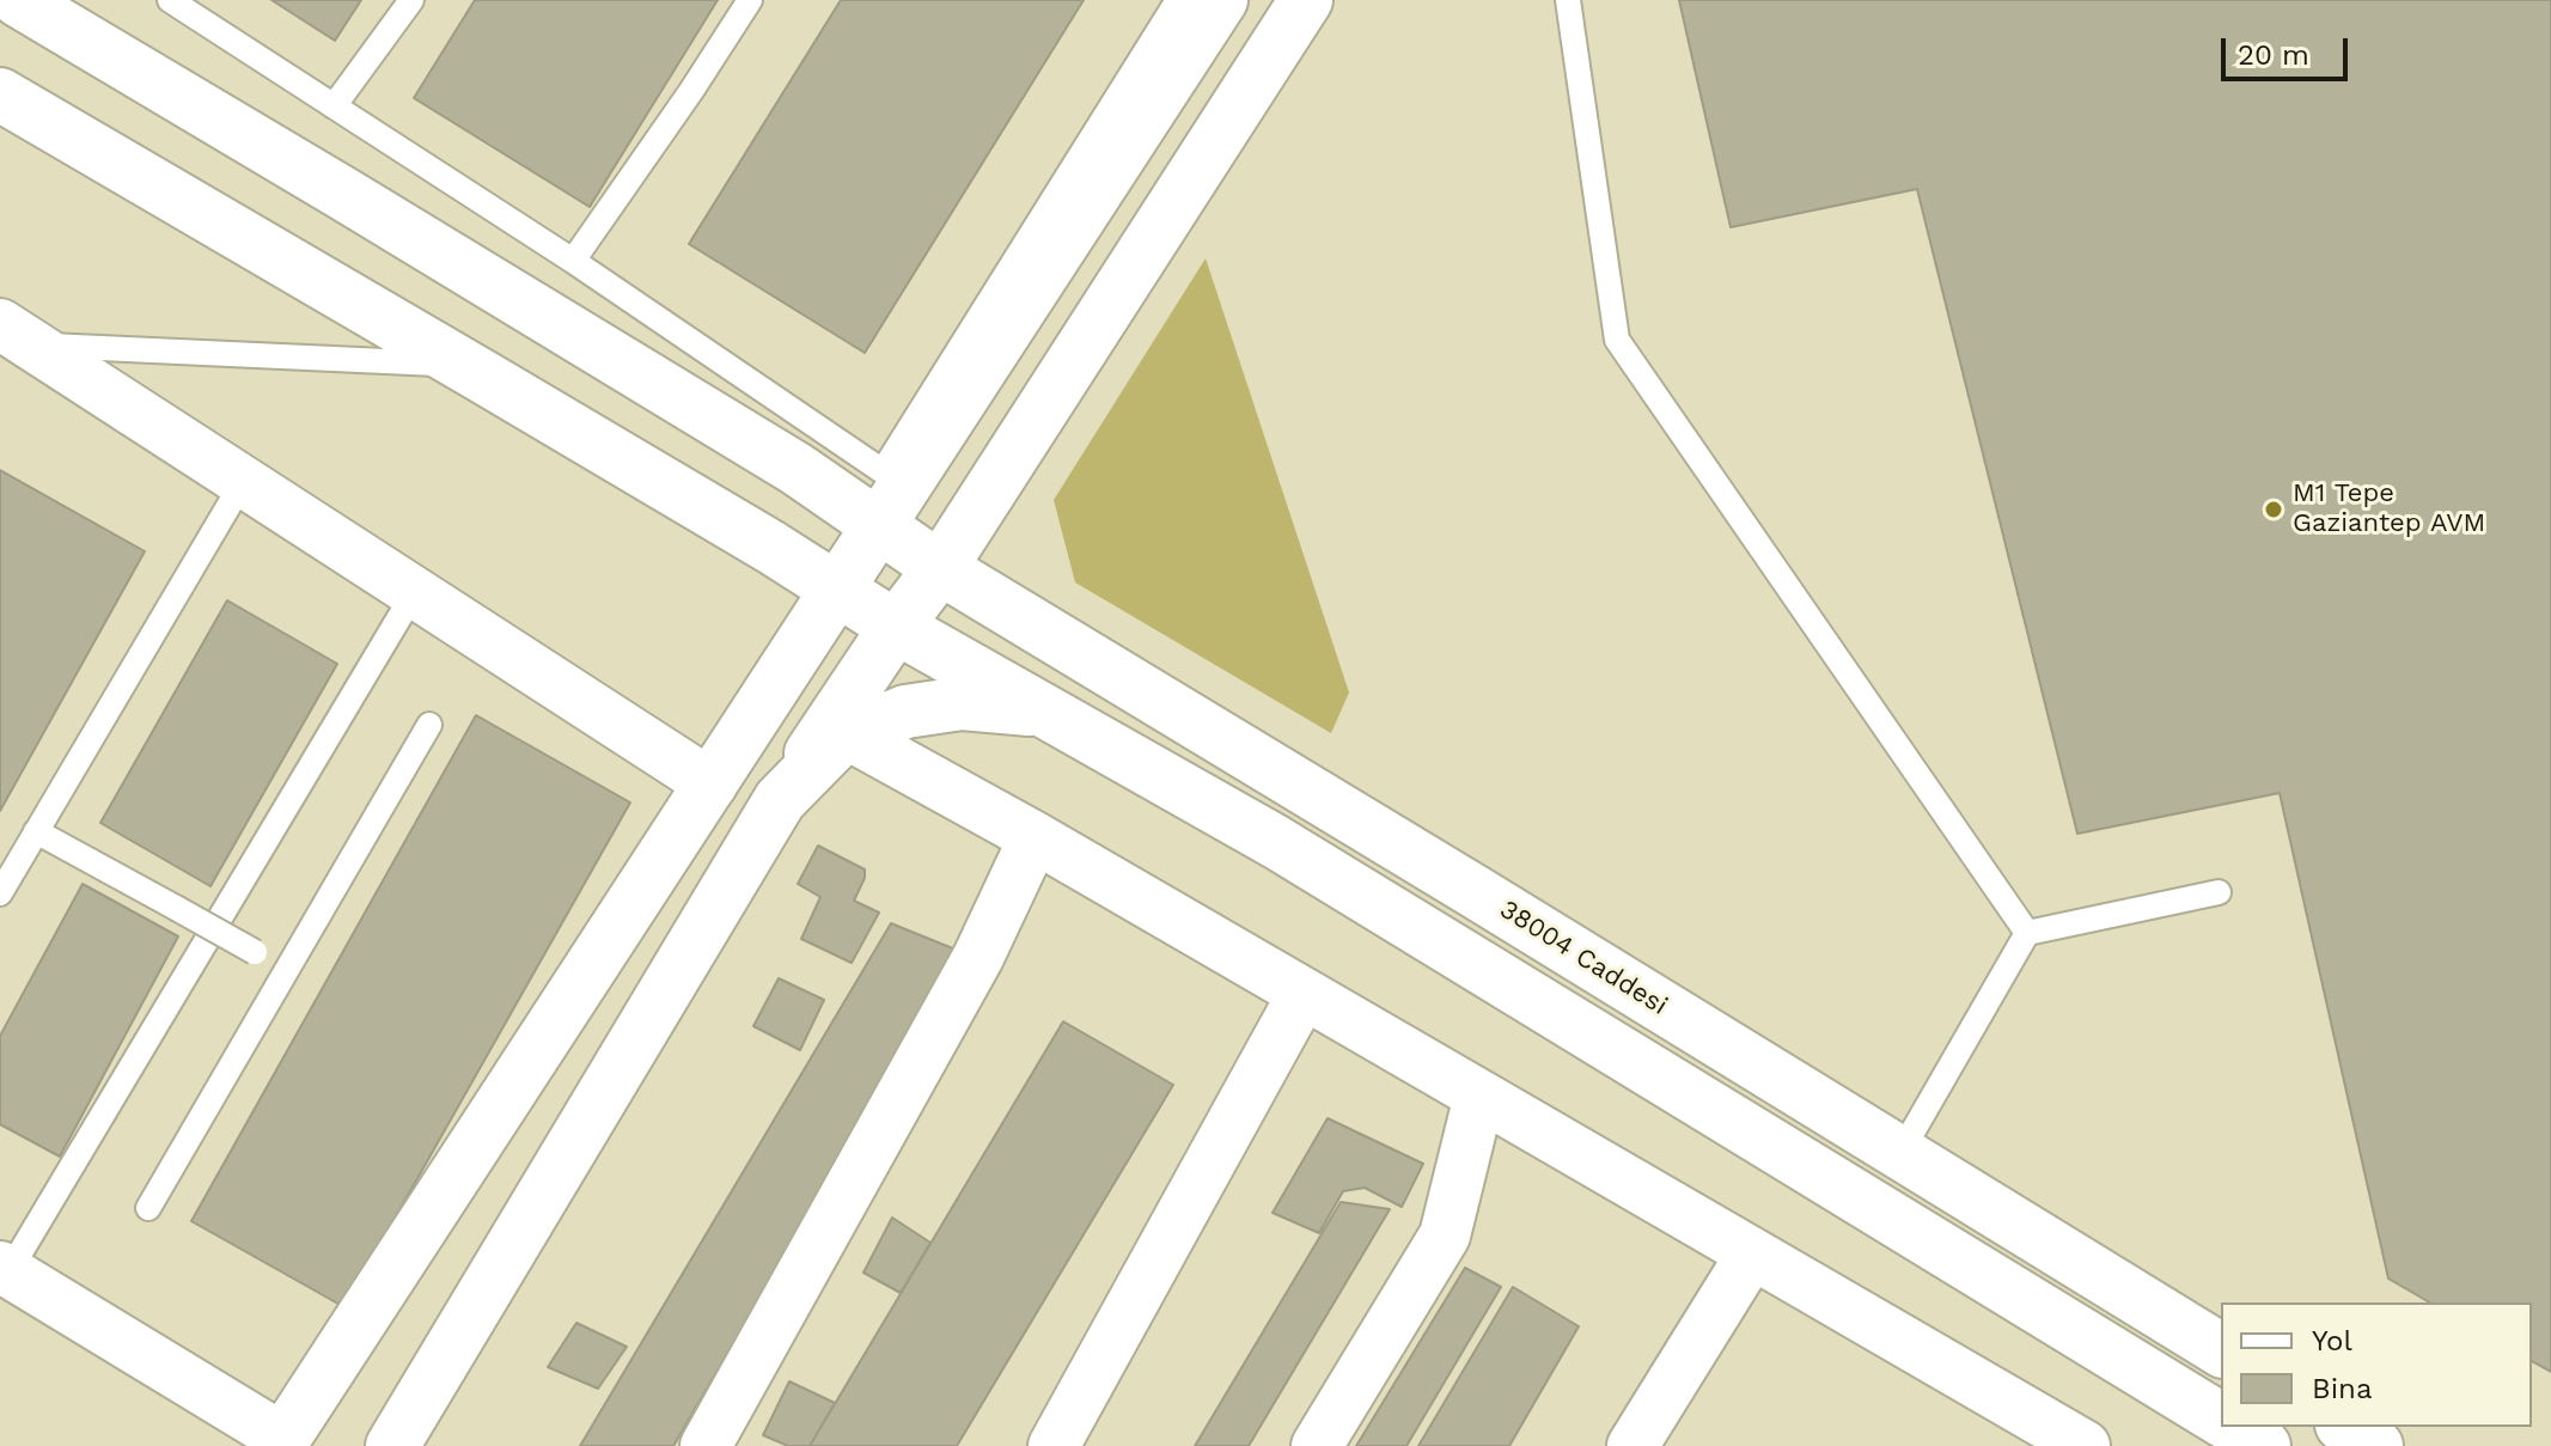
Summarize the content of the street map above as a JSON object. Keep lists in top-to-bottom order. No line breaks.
{"streets":{"street":["38004 Caddesi"]},"places":["M1 Tepe Gaziantep AVM"],"legend":["Yol","Bina"],"scale_bar":"20 m"}
